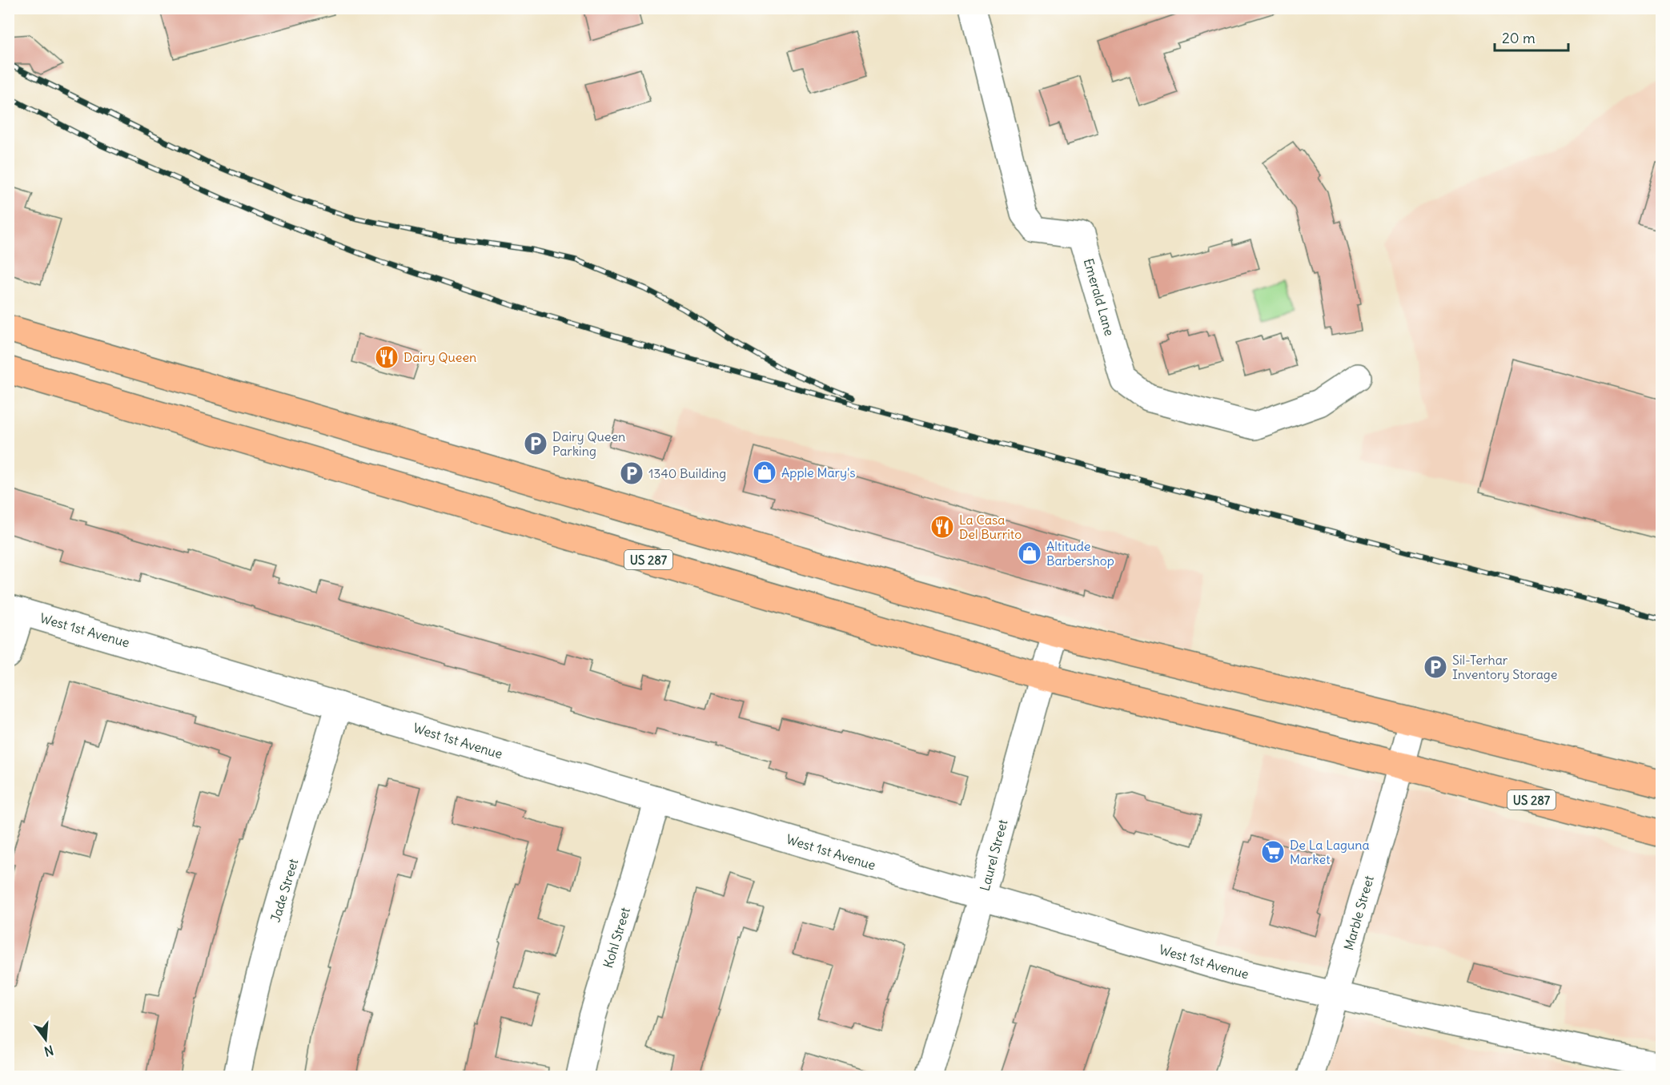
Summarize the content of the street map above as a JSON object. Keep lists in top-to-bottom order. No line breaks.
{"streets":{"main road":["US 287"],"street":["Emerald Lane","West 1st Avenue","Laurel Street","Jade Street","Marble Street","Kohl Street"]},"crossings":[["US 287","Laurel Street"],["US 287","Marble Street"],["West 1st Avenue","Laurel Street"],["West 1st Avenue","Jade Street"],["West 1st Avenue","Marble Street"],["West 1st Avenue","Kohl Street"]],"places":{"restaurant":["Dairy Queen","La Casa Del Burrito"],"parking":["Dairy Queen Parking","1340 Building","Sil-Terhar Inventory Storage"],"shop":["Apple Mary's","Altitude Barbershop"],"supermarket":["De La Laguna Market"]},"scale_bar":"20 m","north":"bottom"}
